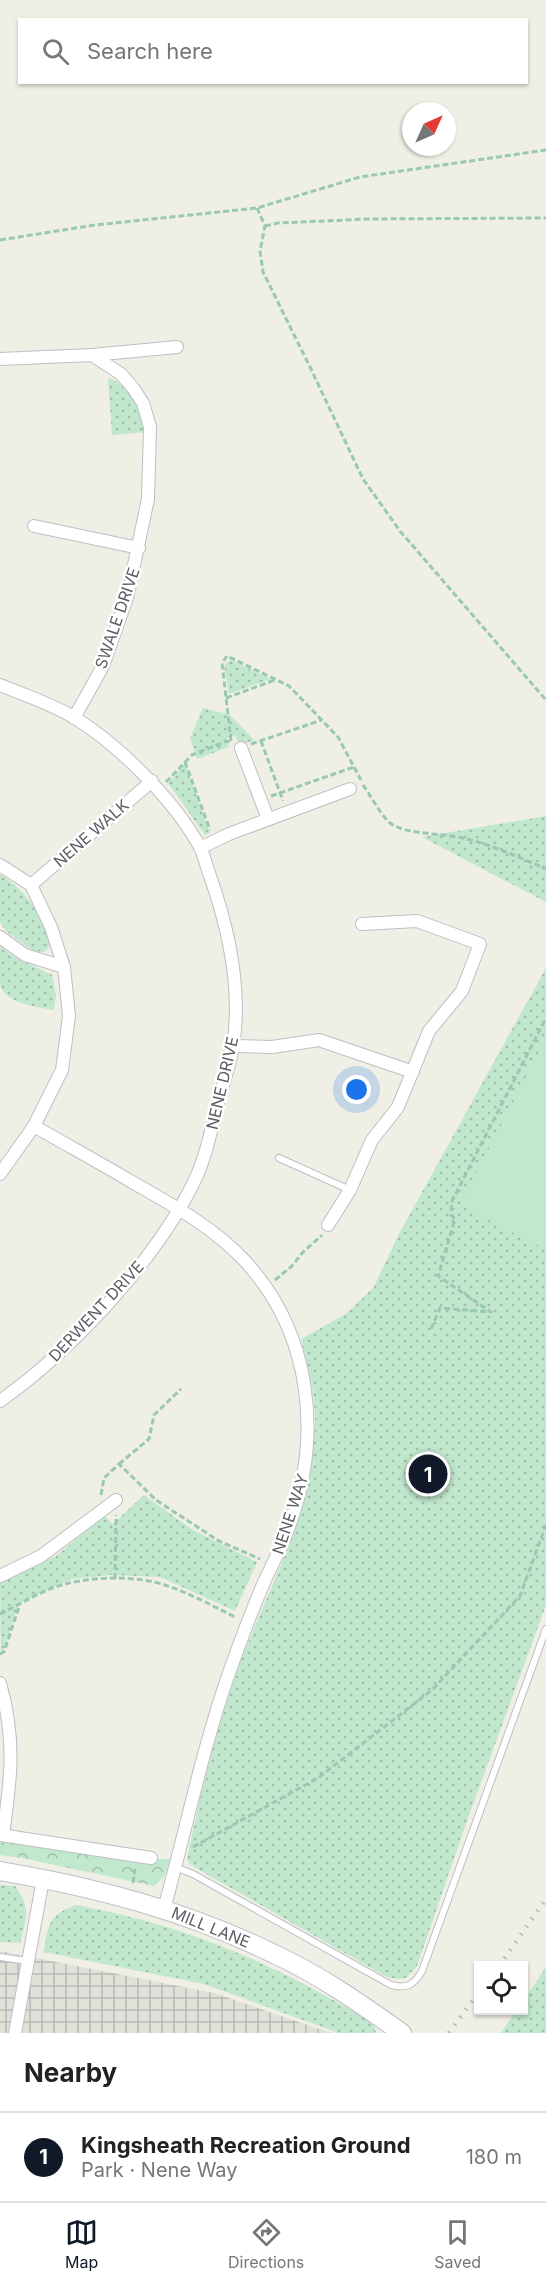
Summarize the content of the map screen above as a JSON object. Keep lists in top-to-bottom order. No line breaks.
{"streets":{"street":["SWALE DRIVE","NENE WALK","NENE DRIVE","DERWENT DRIVE","NENE WAY","MILL LANE"]},"crossings":[["SWALE DRIVE","NENE DRIVE"],["NENE WALK","NENE DRIVE"],["NENE DRIVE","DERWENT DRIVE"],["NENE DRIVE","NENE WAY"],["DERWENT DRIVE","NENE WAY"],["NENE WAY","MILL LANE"]],"north":"top right","page":{"search":"Search here","pins":"1","heading":"Nearby","list":[{"mark":"1","name":"Kingsheath Recreation Ground","note":"Park · Nene Way","value":"180 m"}],"nav":["Map","Directions","Saved"]}}
